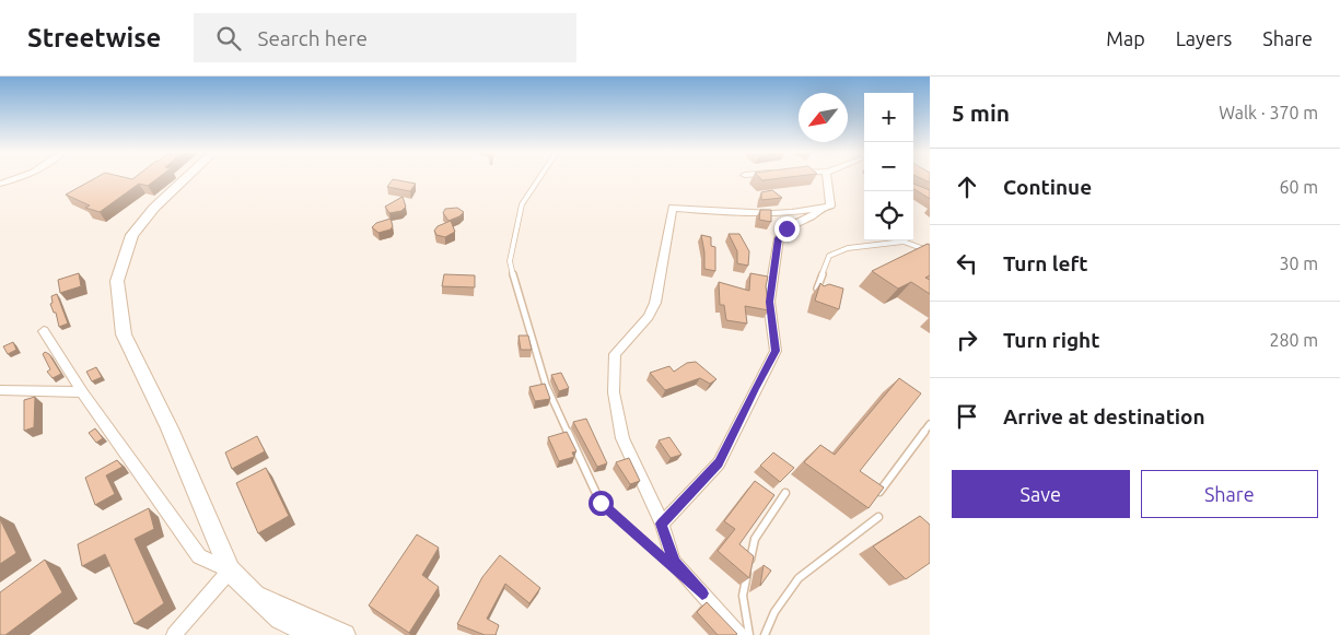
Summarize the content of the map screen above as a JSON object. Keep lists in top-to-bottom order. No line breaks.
{"north":"bottom left","page":{"header":"Streetwise","search":"Search here","nav":["Map","Layers","Share"],"heading":["5 min","Walk · 370 m"],"map_buttons":["+","−"],"list":[["Continue","60 m"],["Turn left","30 m"],["Turn right","280 m"],"Arrive at destination"],"buttons":["Save","Share"]}}
